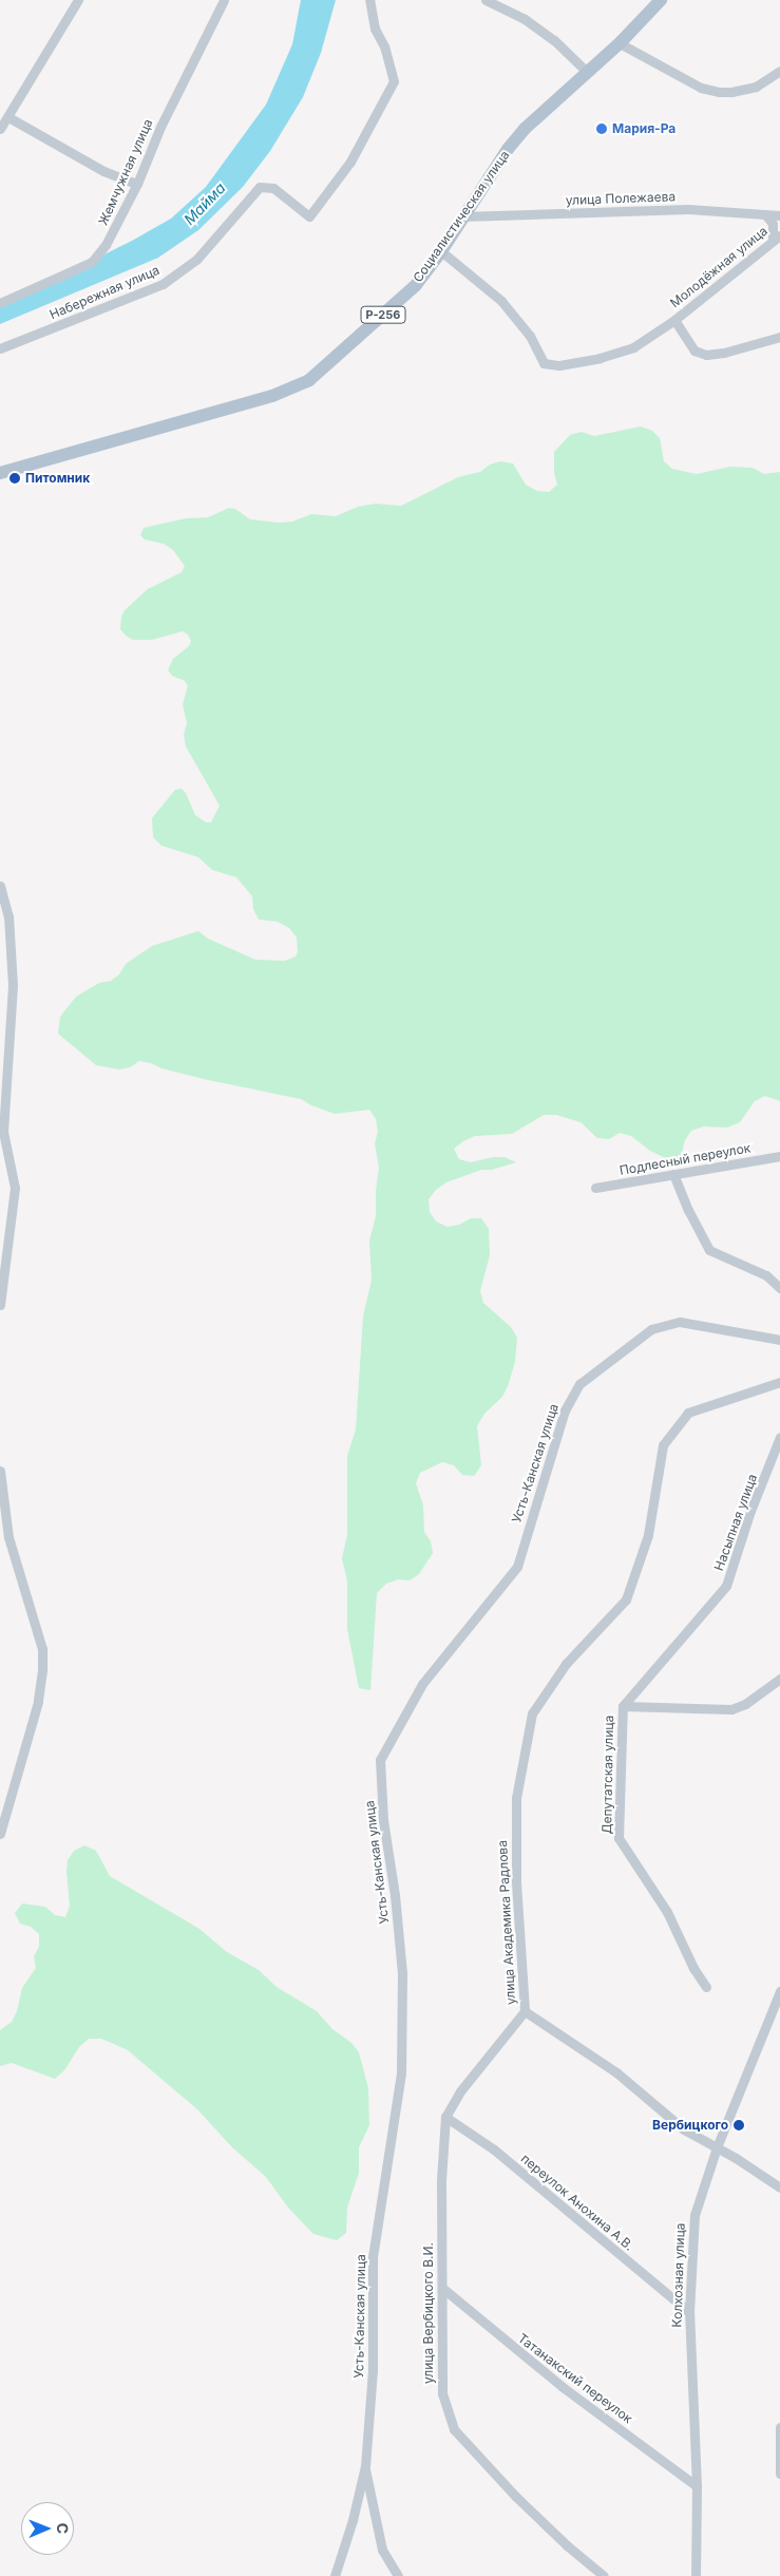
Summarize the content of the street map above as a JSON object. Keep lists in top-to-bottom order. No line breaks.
{"streets":{"main road":["Социалистическая улица","Р-256"],"street":["Жемчужная улица","улица Полежаева","Молодёжная улица","Набережная улица","Подлесный переулок","Усть-Канская улица","Насыпная улица","Депутатская улица","улица Академика Радлова","переулок Анохина А.В.","Колхозная улица","улица Вербицкого В.И.","Татанакский переулок"]},"crossings":[["улица Полежаева","Социалистическая улица"],["Социалистическая улица","Молодёжная улица"],["Насыпная улица","Депутатская улица"],["улица Академика Радлова","Колхозная улица"],["улица Академика Радлова","улица Вербицкого В.И."],["переулок Анохина А.В.","Колхозная улица"],["переулок Анохина А.В.","улица Вербицкого В.И."],["Колхозная улица","Татанакский переулок"],["улица Вербицкого В.И.","Татанакский переулок"]],"water":["Майма"],"places":["Мария-Ра","Питомник","Вербицкого"],"north":"right"}
